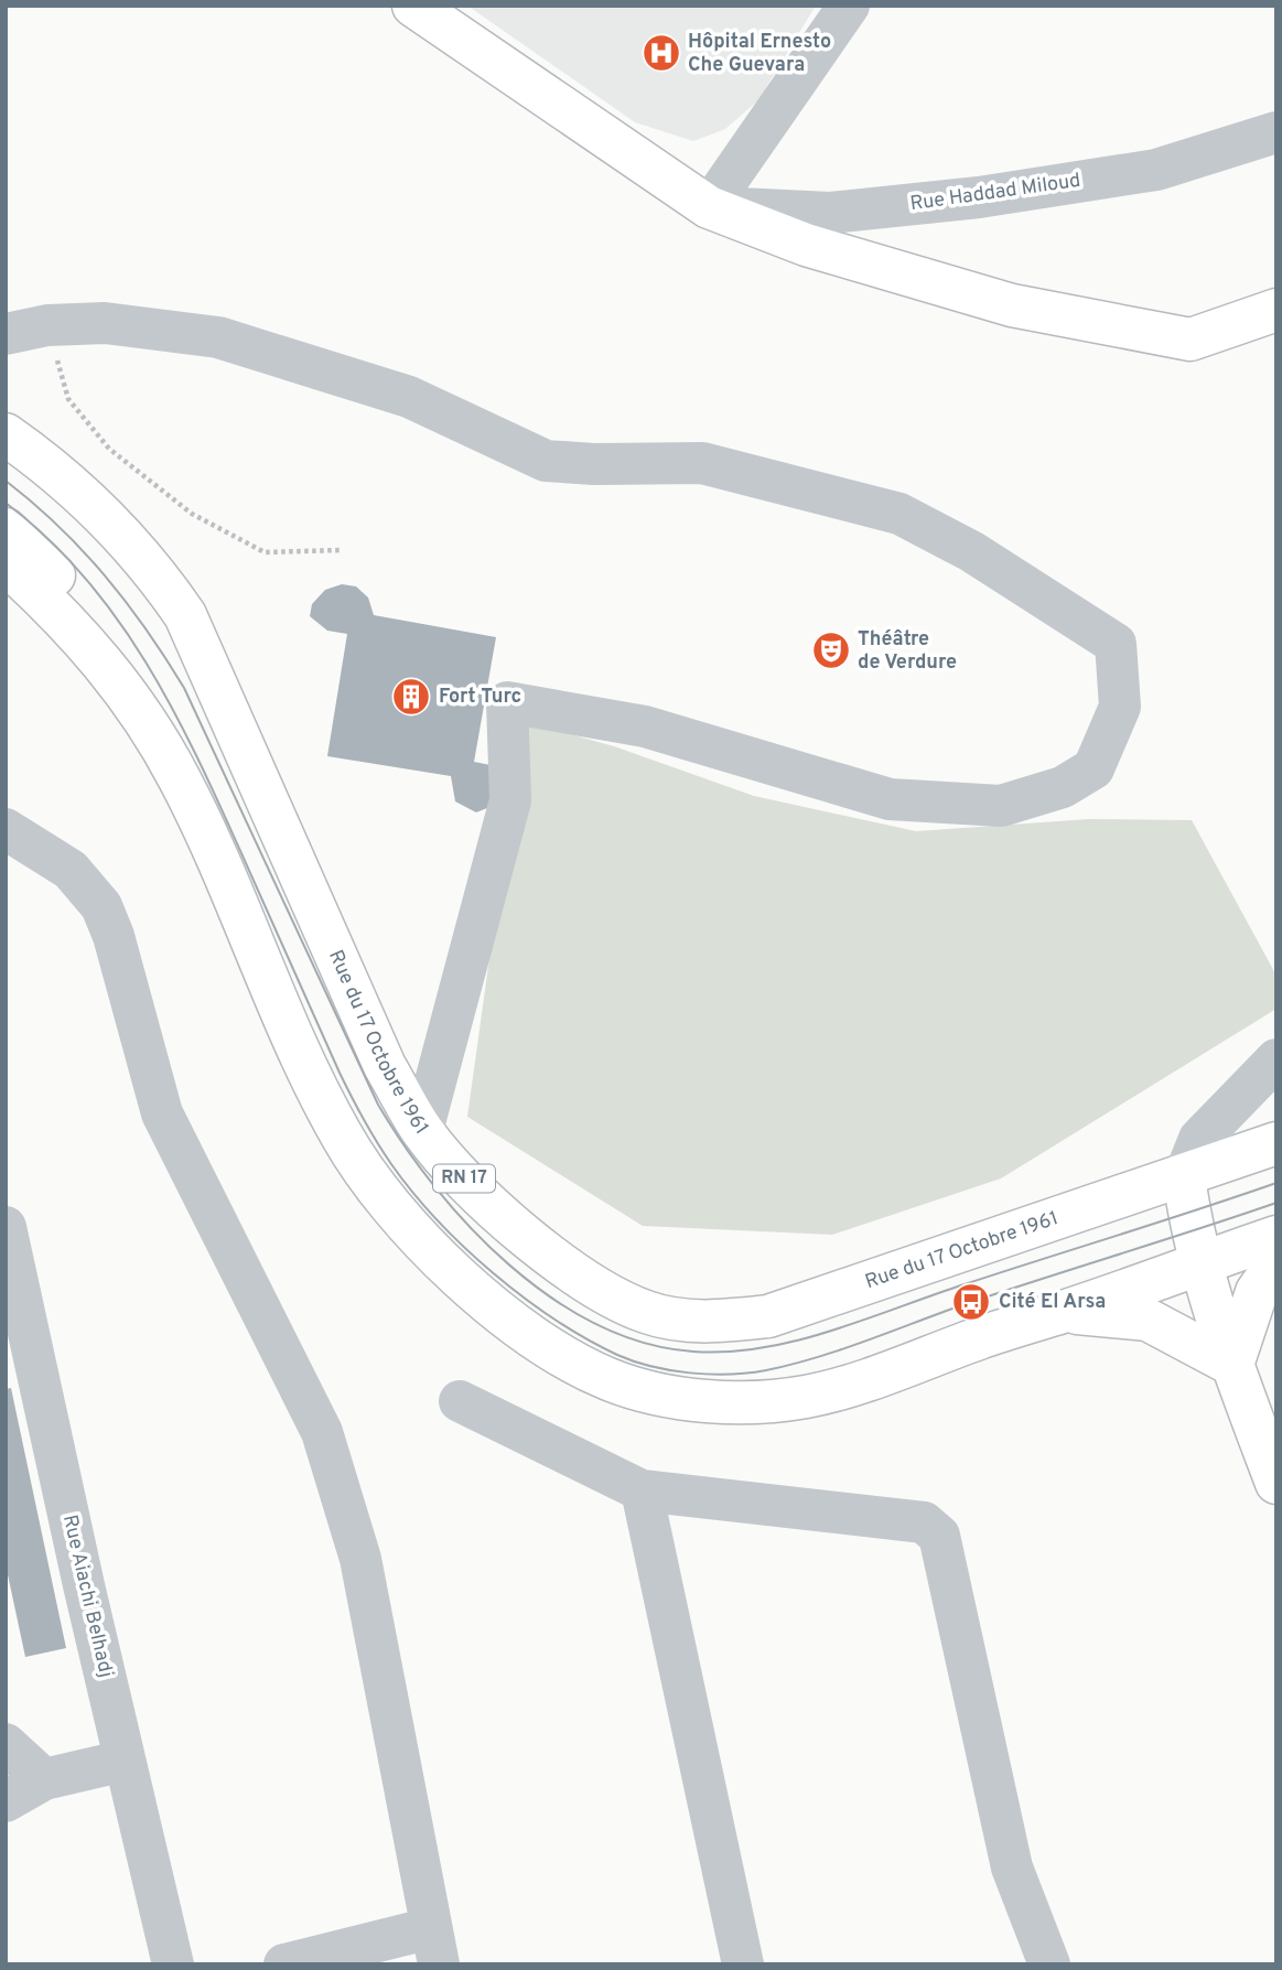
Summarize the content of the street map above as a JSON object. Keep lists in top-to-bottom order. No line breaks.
{"streets":{"main road":["Rue du 17 Octobre 1961","RN 17"],"street":["Rue Haddad Miloud","Rue Aiachi Belhadj"]},"places":{"hospital":["Hôpital Ernesto Che Guevara"],"theatre":["Théâtre de Verdure"],"building":["Fort Turc"],"bus stop":["Cité El Arsa"]}}
